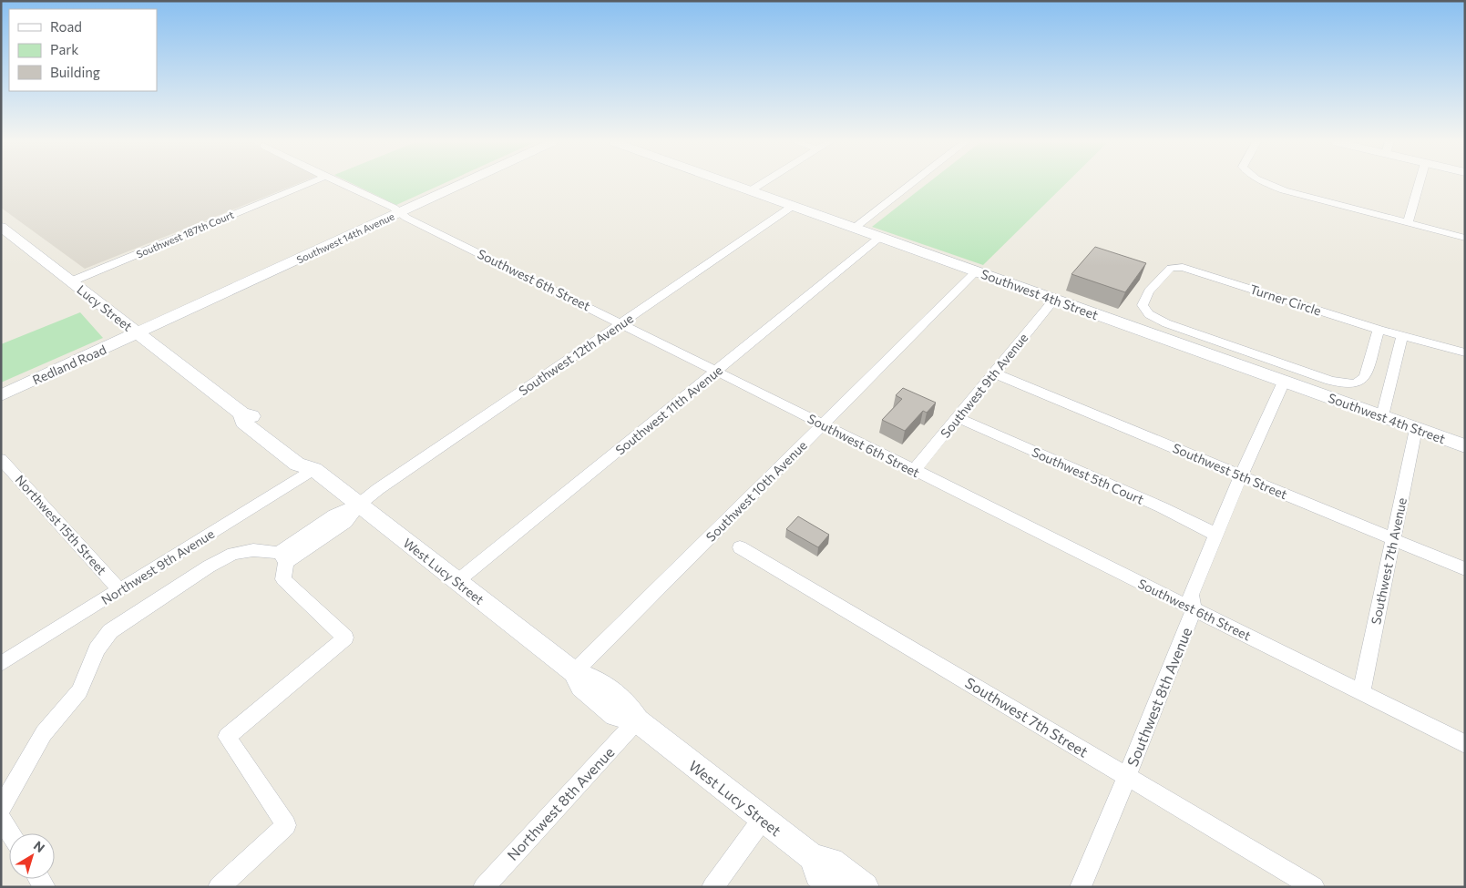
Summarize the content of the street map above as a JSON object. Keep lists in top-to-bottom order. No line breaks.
{"streets":{"street":["Southwest 187th Court","Southwest 14th Avenue","Southwest 6th Street","Southwest 4th Street","Turner Circle","Lucy Street","Southwest 12th Avenue","Redland Road","Southwest 9th Avenue","Southwest 11th Avenue","Southwest 5th Street","Southwest 5th Court","Southwest 10th Avenue","Northwest 15th Street","Southwest 7th Avenue","Northwest 9th Avenue","West Lucy Street","Southwest 8th Avenue","Southwest 7th Street","Northwest 8th Avenue"]},"crossings":[["Southwest 187th Court","Lucy Street"],["Southwest 14th Avenue","Southwest 6th Street"],["Southwest 14th Avenue","Lucy Street"],["Southwest 14th Avenue","Redland Road"],["Southwest 14th Avenue","West Lucy Street"],["Southwest 6th Street","Southwest 12th Avenue"],["Southwest 6th Street","Southwest 9th Avenue"],["Southwest 6th Street","Southwest 11th Avenue"],["Southwest 6th Street","Southwest 10th Avenue"],["Southwest 6th Street","Southwest 7th Avenue"],["Southwest 6th Street","Southwest 8th Avenue"],["Southwest 4th Street","Turner Circle"],["Southwest 4th Street","Southwest 12th Avenue"],["Southwest 4th Street","Southwest 9th Avenue"],["Southwest 4th Street","Southwest 11th Avenue"],["Southwest 4th Street","Southwest 10th Avenue"],["Southwest 4th Street","Southwest 7th Avenue"],["Southwest 4th Street","Southwest 8th Avenue"],["Lucy Street","Redland Road"],["Lucy Street","West Lucy Street"],["Southwest 12th Avenue","West Lucy Street"],["Redland Road","West Lucy Street"],["Southwest 9th Avenue","Southwest 5th Street"],["Southwest 9th Avenue","Southwest 5th Court"],["Southwest 11th Avenue","West Lucy Street"],["Southwest 5th Street","Southwest 7th Avenue"],["Southwest 5th Street","Southwest 8th Avenue"],["Southwest 5th Court","Southwest 8th Avenue"],["Southwest 10th Avenue","West Lucy Street"],["Northwest 15th Street","Northwest 9th Avenue"],["Northwest 9th Avenue","West Lucy Street"],["West Lucy Street","Northwest 8th Avenue"],["Southwest 8th Avenue","Southwest 7th Street"]],"legend":["Road","Park","Building"],"north":"top right"}
